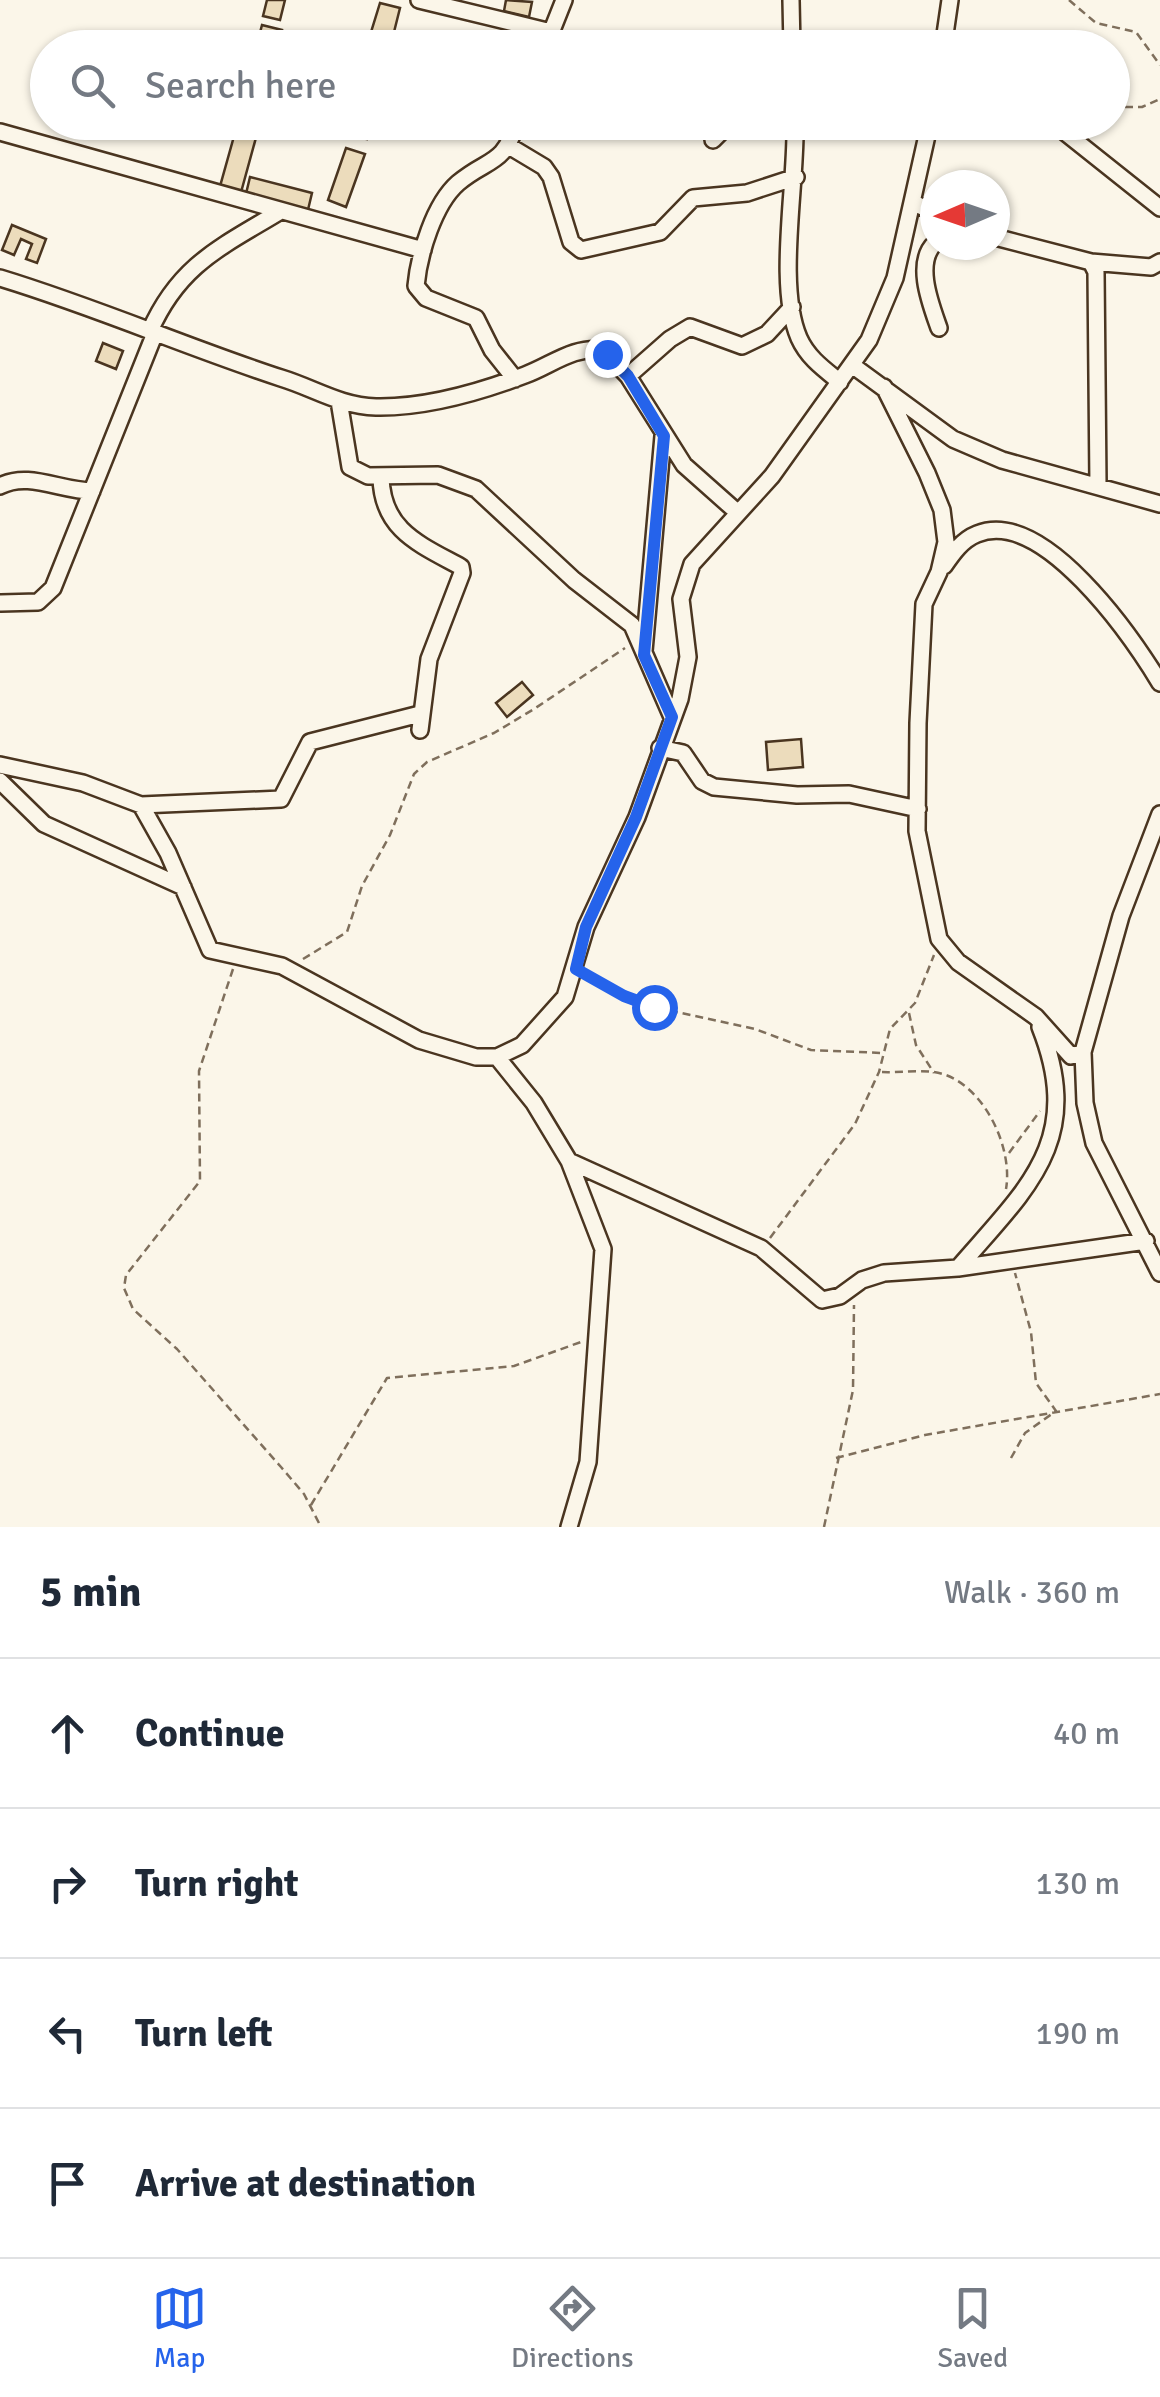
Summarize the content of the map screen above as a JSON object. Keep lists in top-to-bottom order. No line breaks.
{"north":"left","page":{"search":"Search here","heading":["5 min","Walk · 360 m"],"list":[["Continue","40 m"],["Turn right","130 m"],["Turn left","190 m"],"Arrive at destination"],"nav":["Map","Directions","Saved"]}}
